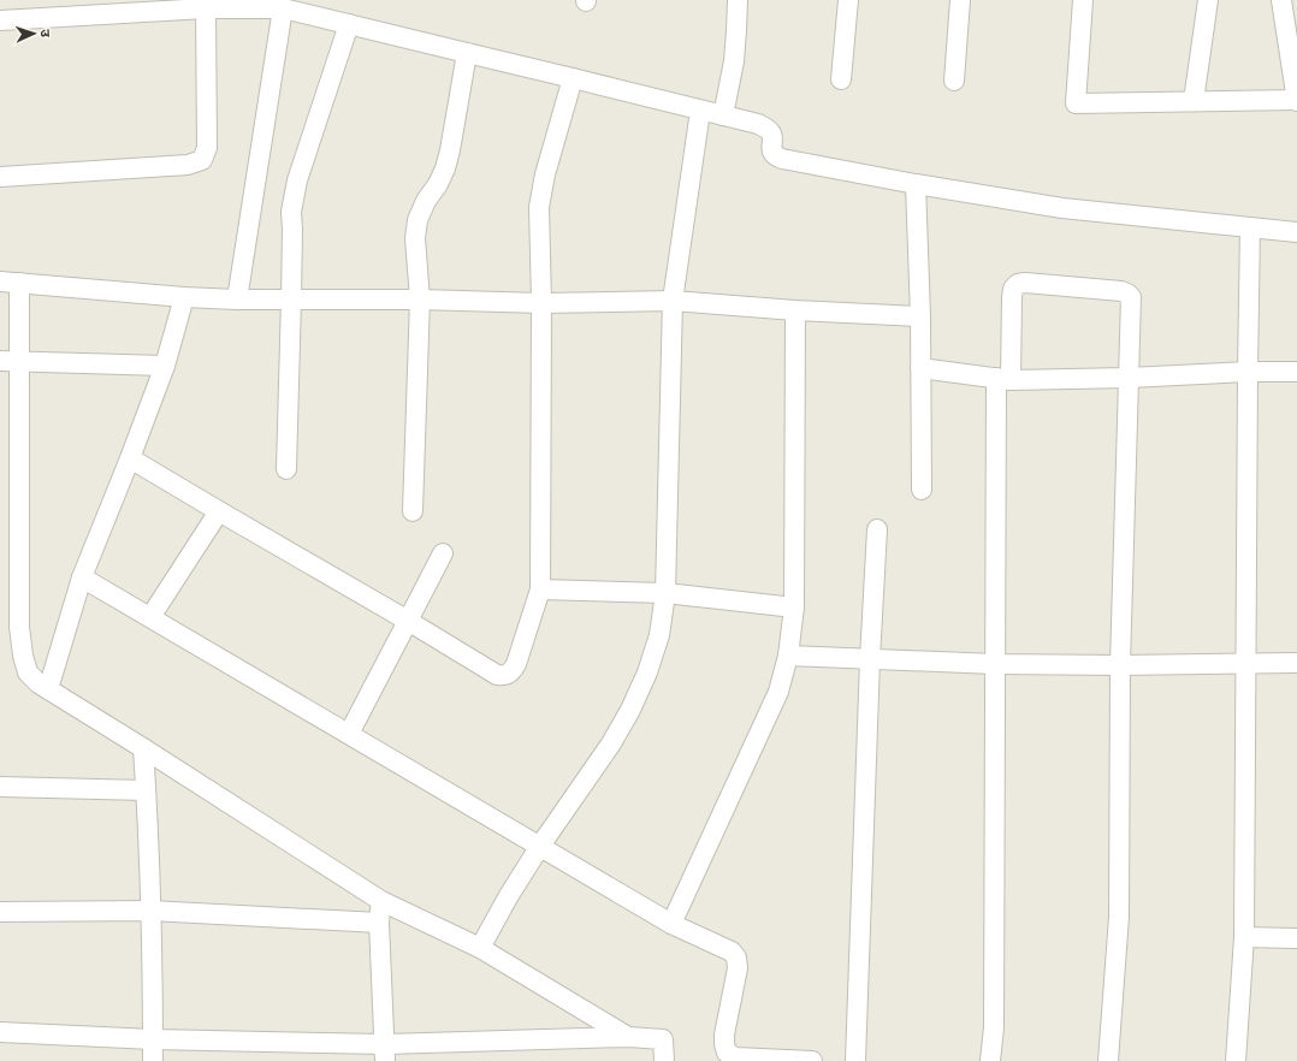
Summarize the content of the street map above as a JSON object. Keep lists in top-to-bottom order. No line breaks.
{"north":"right"}
